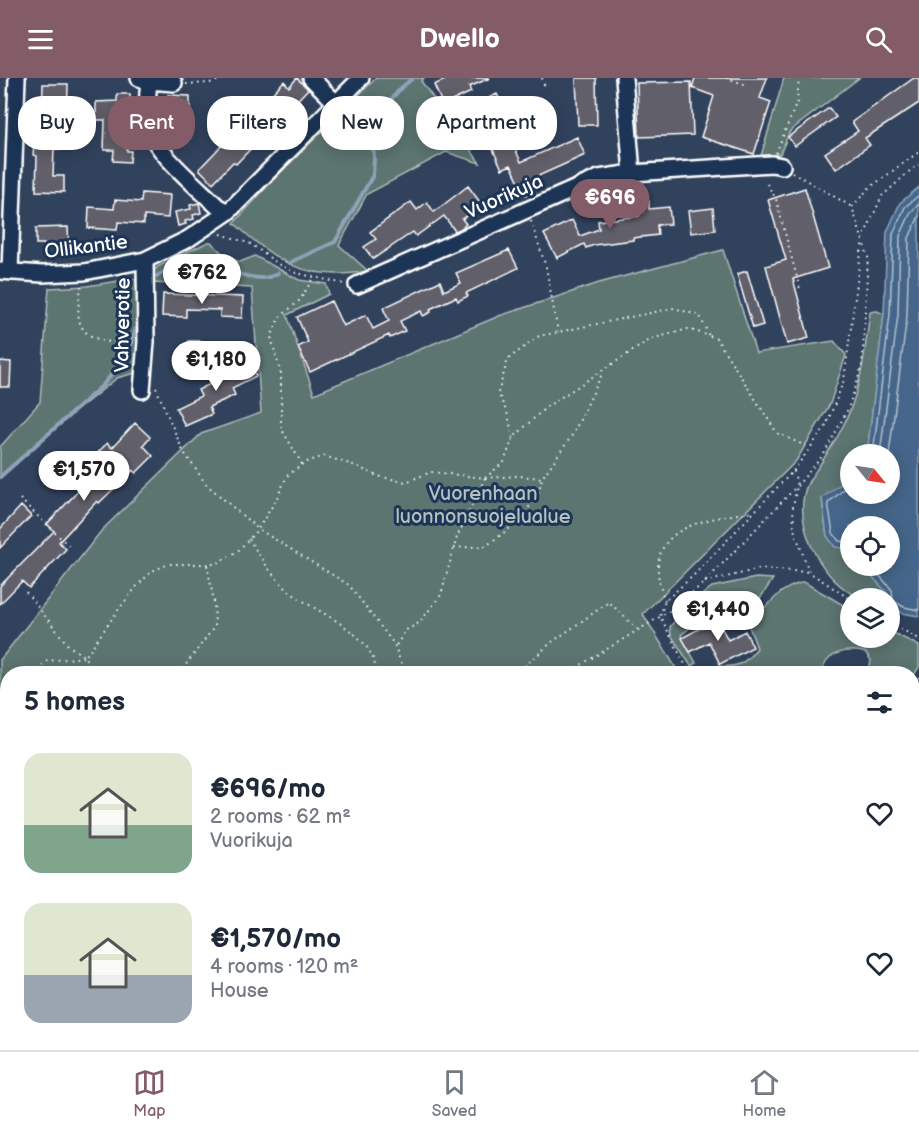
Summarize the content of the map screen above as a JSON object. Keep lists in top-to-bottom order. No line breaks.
{"streets":{"street":["Vuorikuja","Ollikantie","Vahverotie"]},"crossings":[["Ollikantie","Vahverotie"]],"parks":["Vuorenhaan luonnonsuojelualue"],"north":"bottom right","page":{"header":"Dwello","chip":["Buy","Rent","Filters","New","Apartment"],"price":["€696","€762","€1,180","€1,570","€1,440"],"heading":"5 homes","list":[{"name":"€696/mo","note":"2 rooms · 62 m² · Vuorikuja"},{"name":"€1,570/mo","note":"4 rooms · 120 m² · House"}],"tabs":["Map","Saved","Home"]}}
